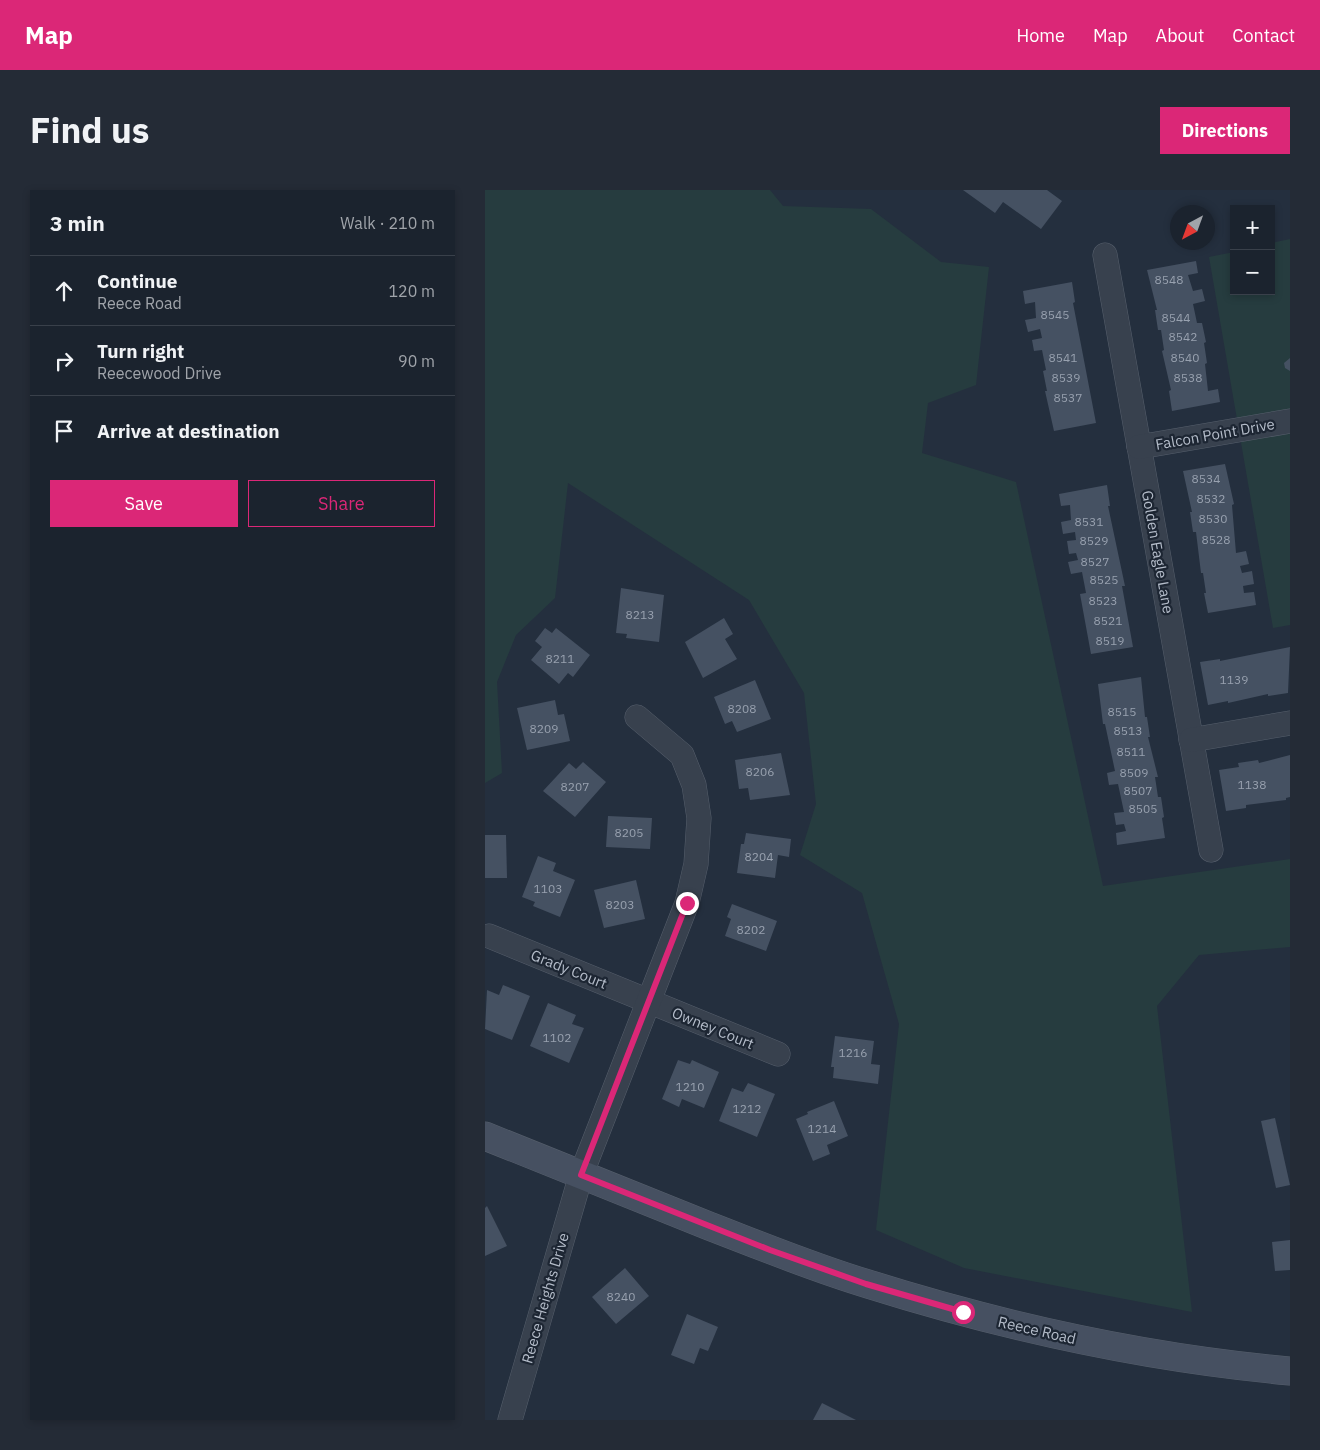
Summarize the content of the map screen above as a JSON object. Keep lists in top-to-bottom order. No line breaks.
{"streets":{"main road":["Reece Road"],"street":["Falcon Point Drive","Golden Eagle Lane","Grady Court","Owney Court","Reece Heights Drive"]},"crossings":[["Falcon Point Drive","Golden Eagle Lane"],["Grady Court","Owney Court"],["Grady Court","Reece Heights Drive"],["Owney Court","Reece Heights Drive"],["Reece Heights Drive","Reece Road"]],"house_numbers":["8548","8545","8544","8542","8541","8540","8539","8538","8537","8534","8532","8530","8531","8528","8529","8527","8525","8523","8213","8521","8519","8211","1139","8208","8515","8209","8513","8511","8206","8509","1138","8207","8507","8505","8205","8204","1103","8203","8202","1102","1216","1210","1212","1214","8240"],"north":"bottom left","page":{"header":"Map","nav":["Home","Map","About","Contact"],"title":"Find us","buttons":["Directions",["Save","Share"]],"heading":["3 min","Walk · 210 m"],"map_buttons":["+","−"],"list":[["Continue","Reece Road","120 m"],["Turn right","Reecewood Drive","90 m"],"Arrive at destination"]}}
